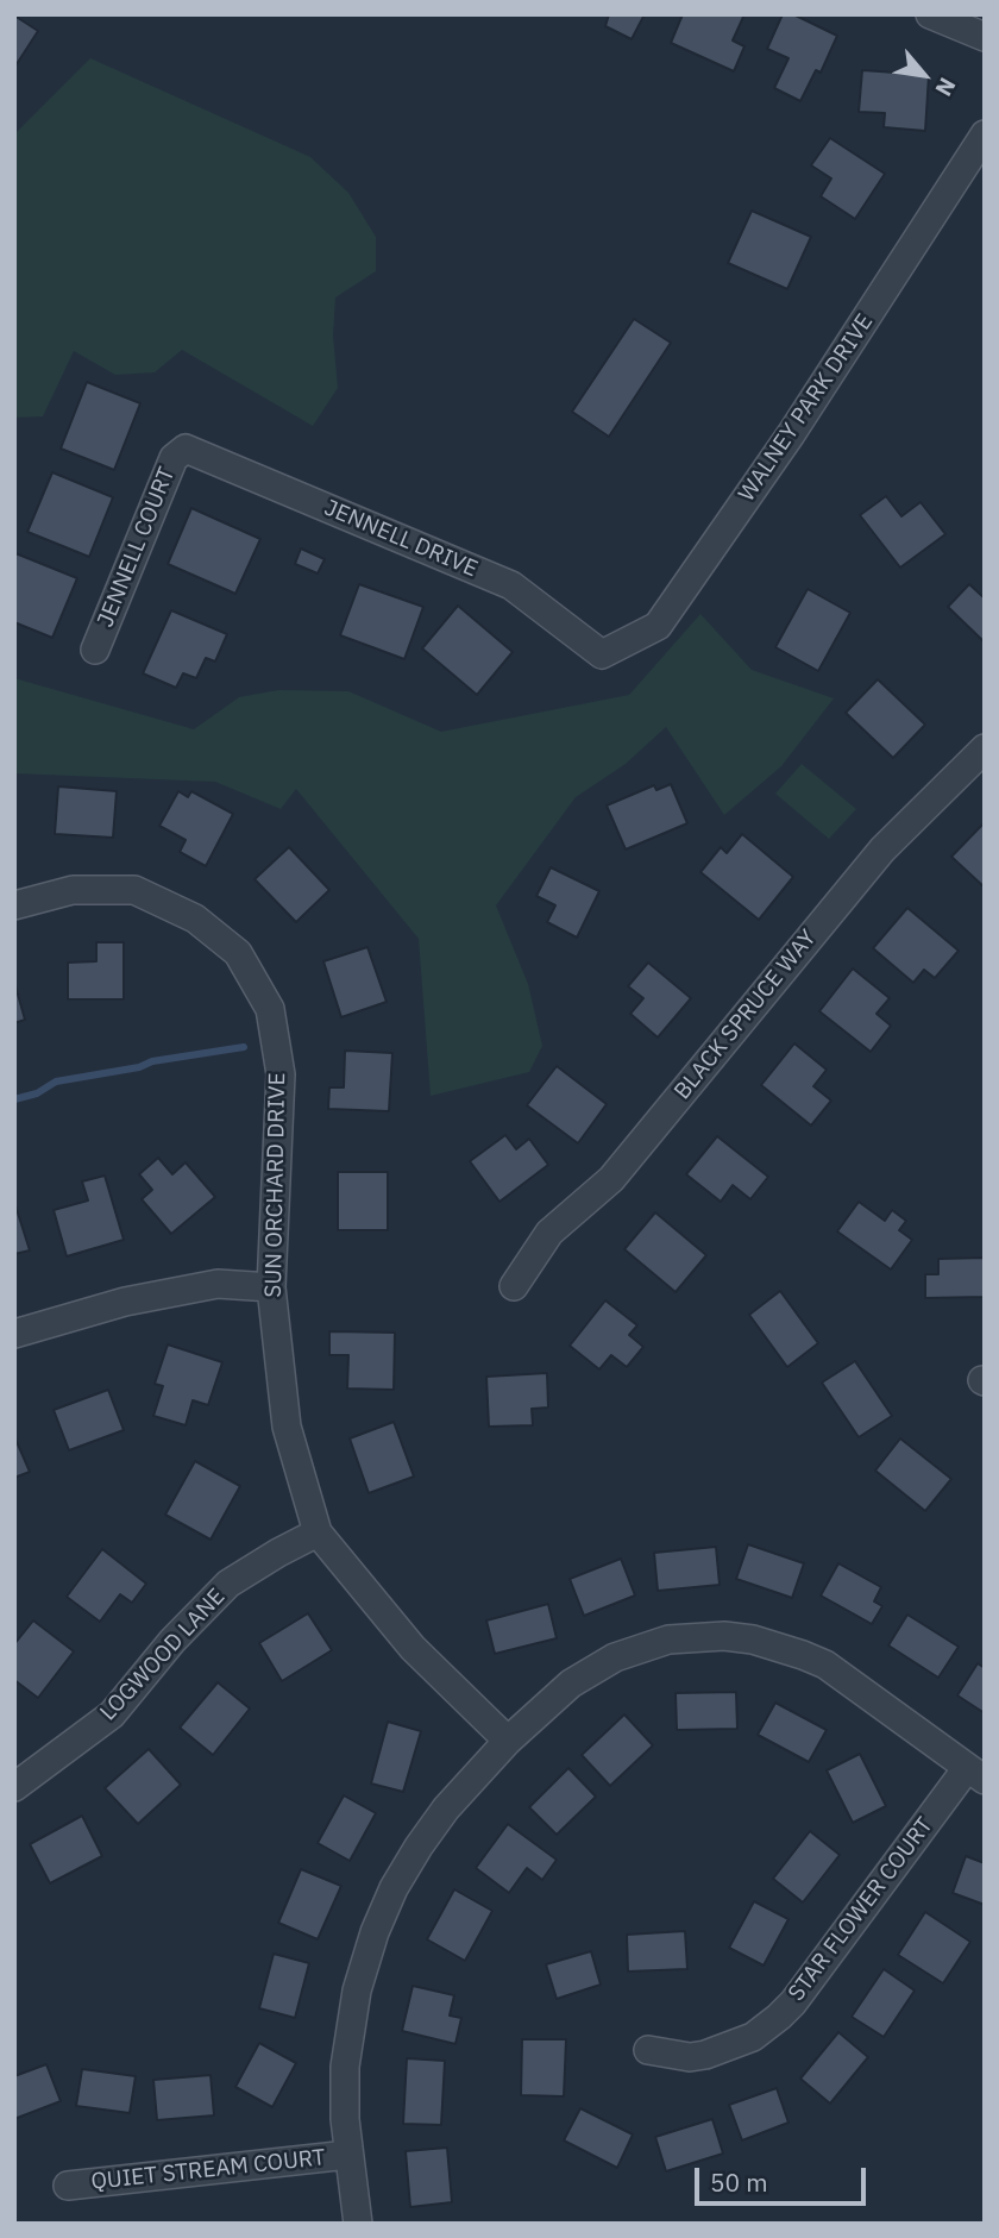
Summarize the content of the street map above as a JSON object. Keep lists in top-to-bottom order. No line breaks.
{"streets":{"street":["WALNEY PARK DRIVE","JENNELL DRIVE","JENNELL COURT","BLACK SPRUCE WAY","SUN ORCHARD DRIVE","LOGWOOD LANE","STAR FLOWER COURT","QUIET STREAM COURT"]},"crossings":[["WALNEY PARK DRIVE","JENNELL DRIVE"],["JENNELL DRIVE","JENNELL COURT"],["SUN ORCHARD DRIVE","LOGWOOD LANE"]],"scale_bar":"50 m","north":"bottom right"}
